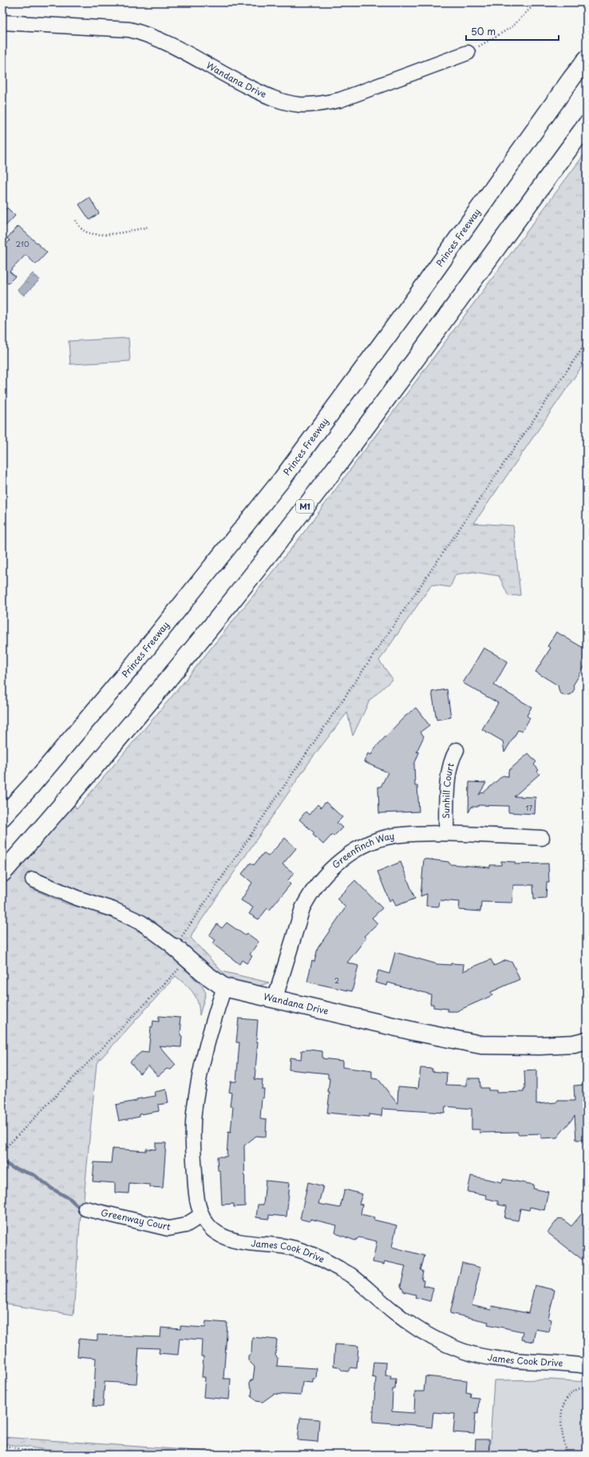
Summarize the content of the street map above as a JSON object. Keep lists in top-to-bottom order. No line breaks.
{"streets":{"main road":["Wandana Drive","Princes Freeway","M1"],"street":["Sunhill Court","Greenfinch Way","Greenway Court","James Cook Drive"]},"crossings":[["Wandana Drive","Greenfinch Way"],["Wandana Drive","James Cook Drive"],["Sunhill Court","Greenfinch Way"],["Greenway Court","James Cook Drive"]],"house_numbers":["210","17","2"],"scale_bar":"50 m"}
